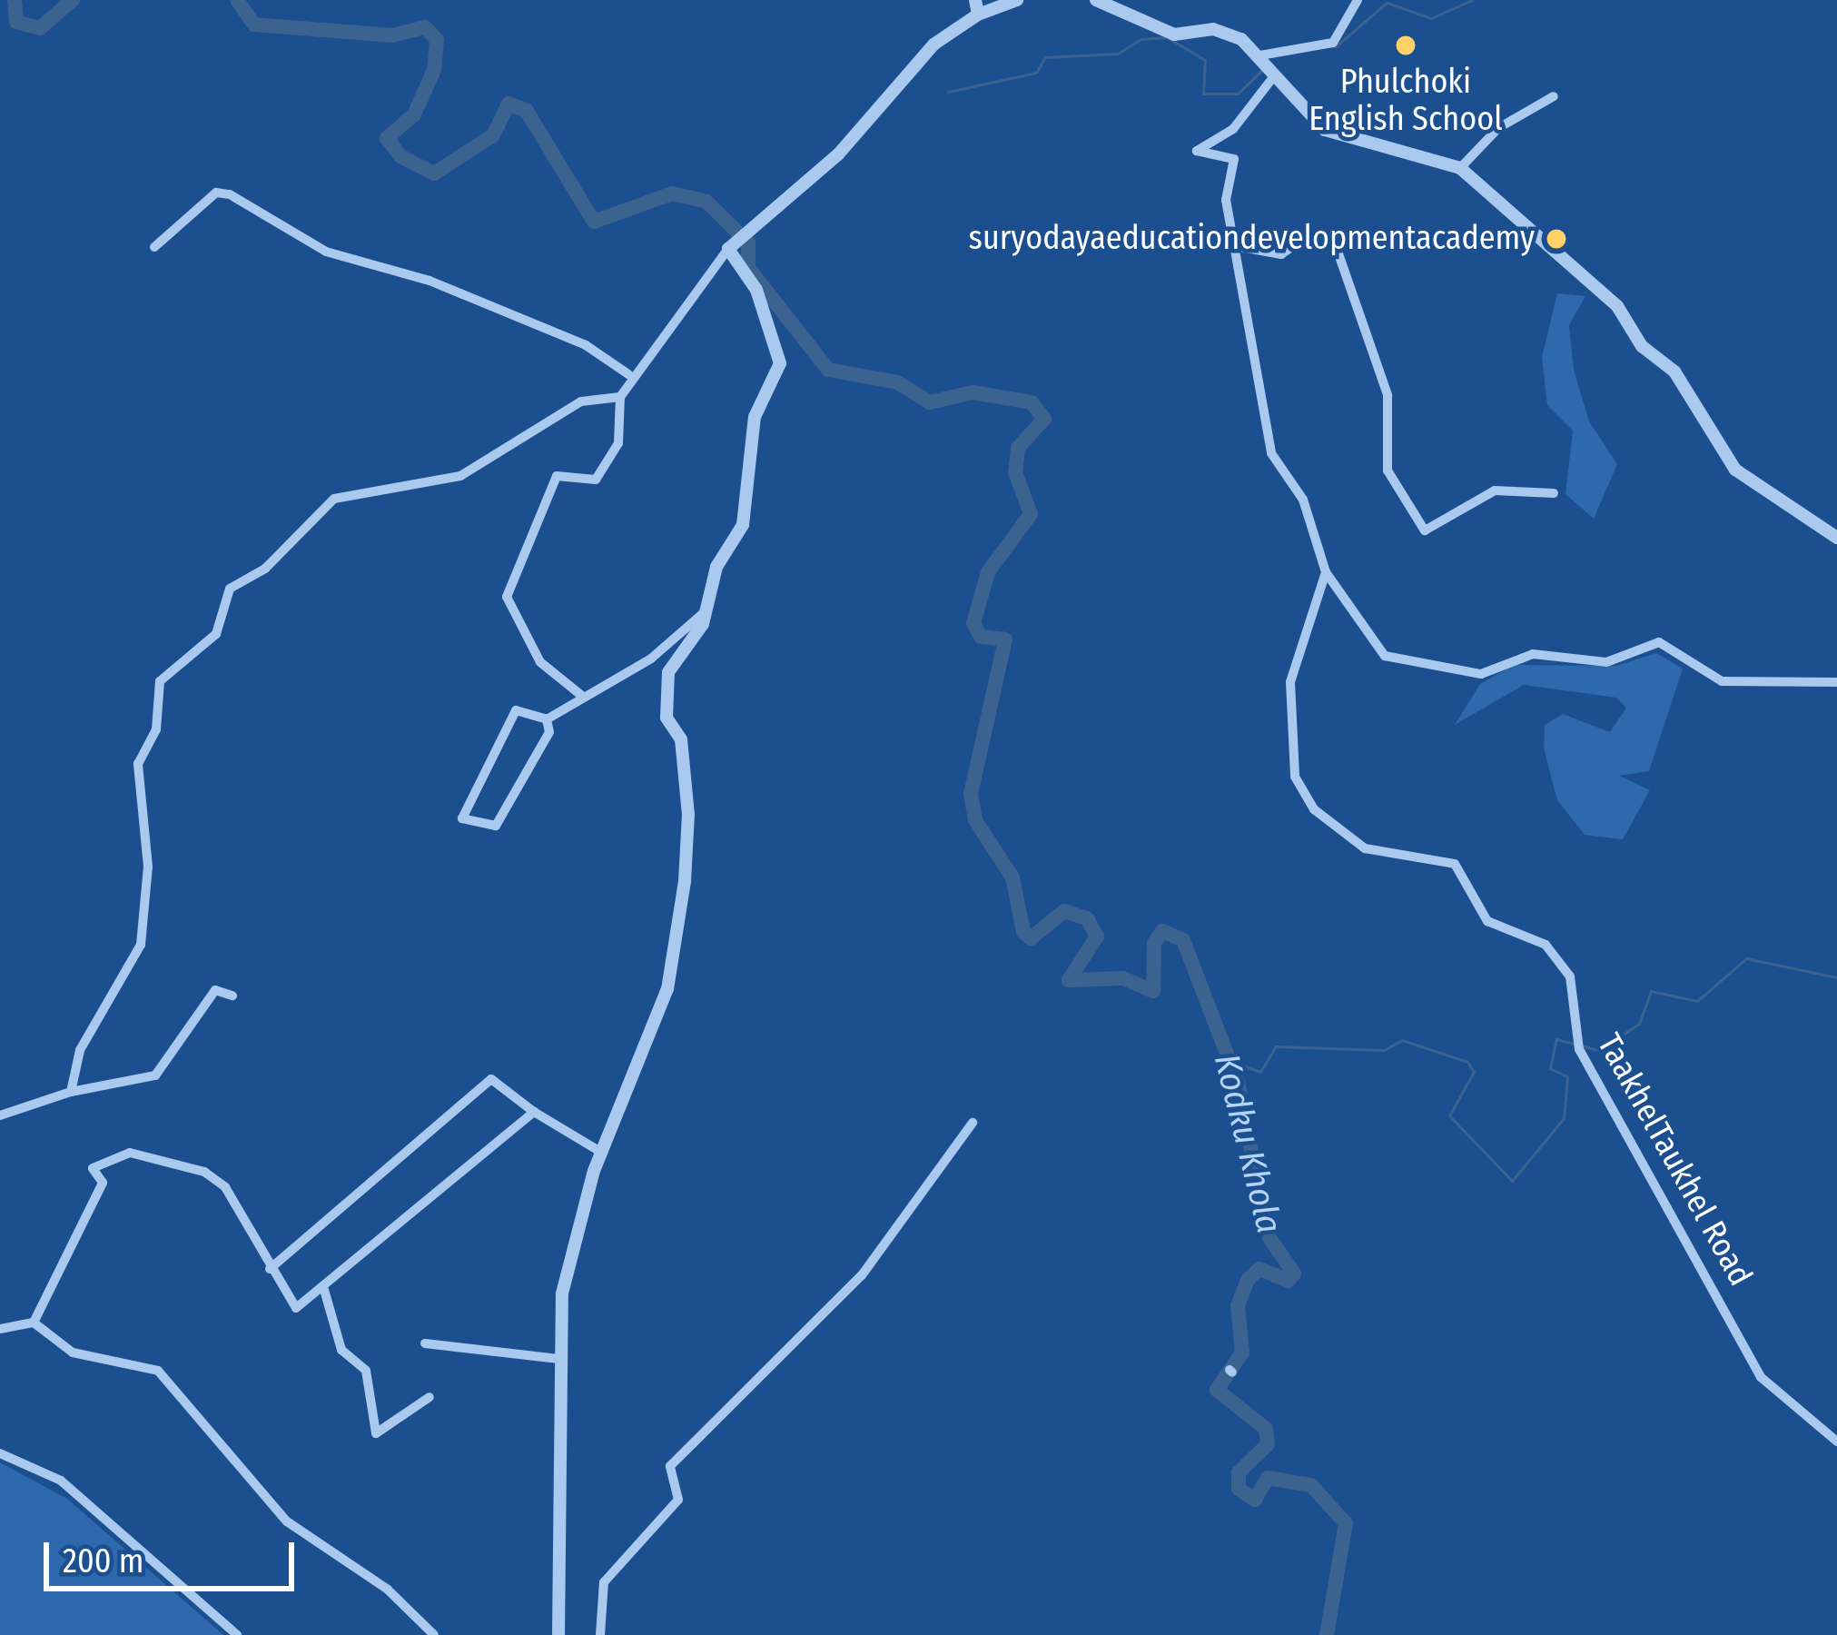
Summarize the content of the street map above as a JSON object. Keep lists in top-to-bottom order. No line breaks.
{"streets":{"street":["TaakhelTaukhel Road"]},"water":["Kodku Khola"],"places":["Phulchoki English School","suryodayaeducationdevelopmentacademy"],"scale_bar":"200 m"}
